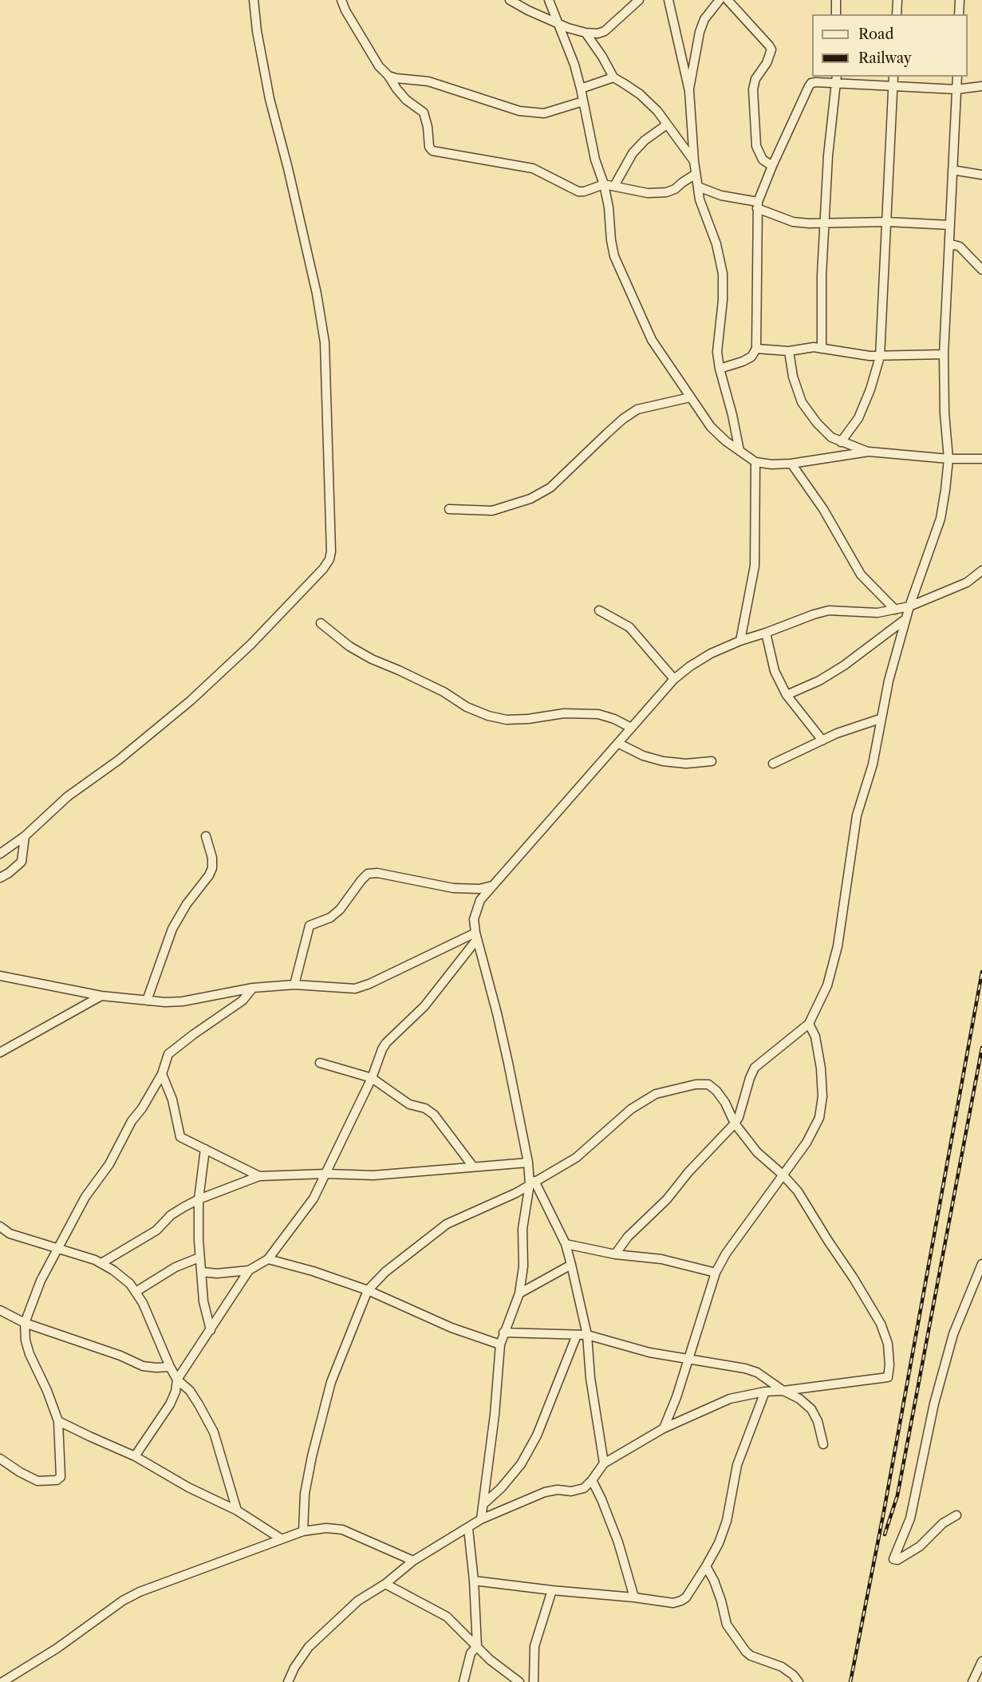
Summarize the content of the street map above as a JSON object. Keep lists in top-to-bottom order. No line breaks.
{"legend":["Road","Railway"]}
